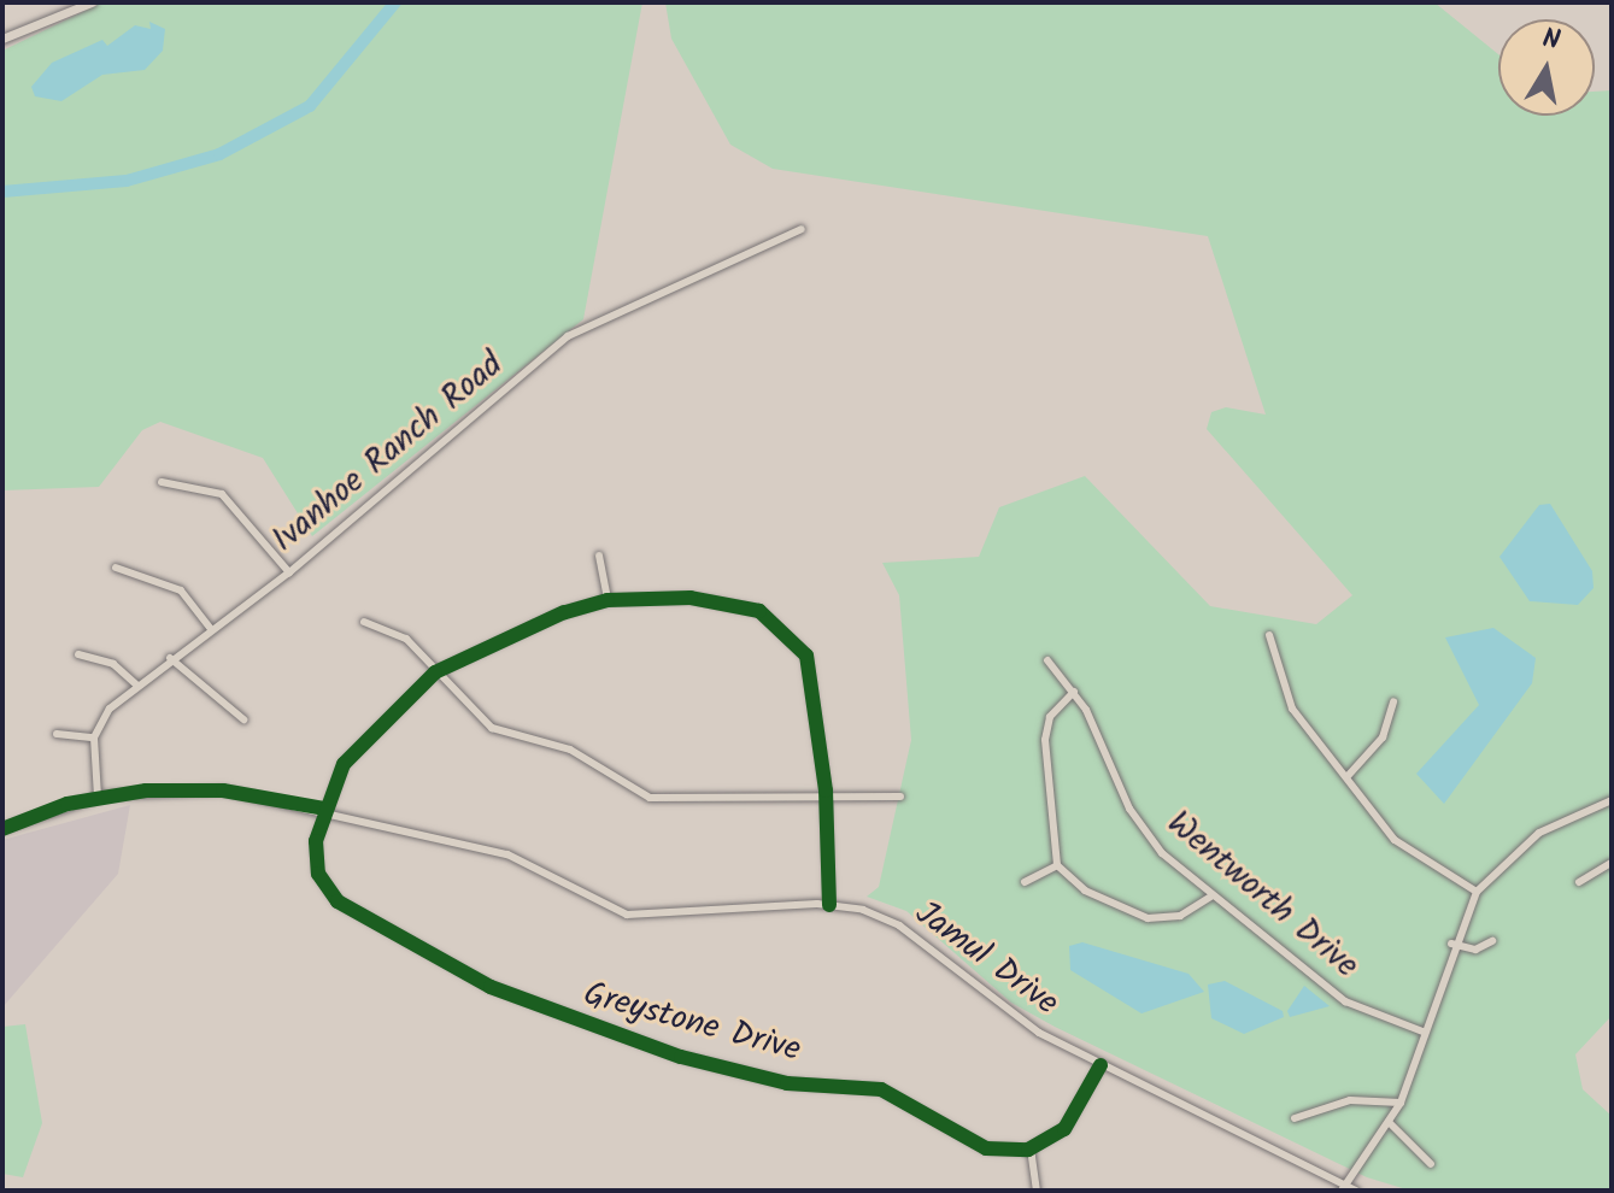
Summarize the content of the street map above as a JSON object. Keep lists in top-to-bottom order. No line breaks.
{"streets":{"street":["Ivanhoe Ranch Road","Wentworth Drive","Jamul Drive","Greystone Drive"]},"crossings":[["Jamul Drive","Greystone Drive"]],"north":"top"}
